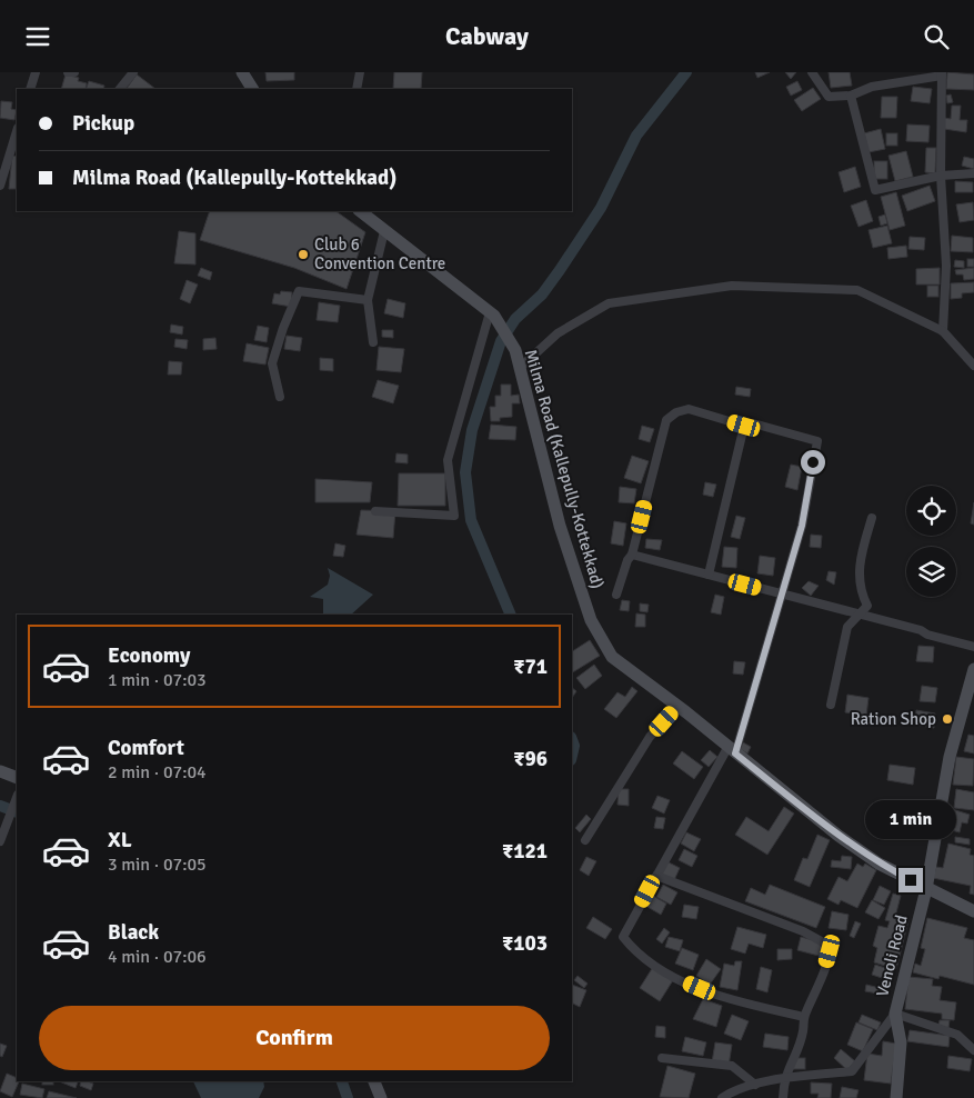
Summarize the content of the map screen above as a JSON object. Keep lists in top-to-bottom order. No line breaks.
{"streets":{"main road":["Milma Road (Kallepully-Kottekkad)","Venoli Road"]},"crossings":[["Milma Road (Kallepully-Kottekkad)","Venoli Road"]],"places":["Club 6 Convention Centre","Ration Shop"],"page":{"header":"Cabway","banner":["Pickup","Milma Road (Kallepully-Kottekkad)"],"list":[{"name":"Economy","note":"1 min · 07:03","value":"₹71"},{"name":"Comfort","note":"2 min · 07:04","value":"₹96"},{"name":"XL","note":"3 min · 07:05","value":"₹121"},{"name":"Black","note":"4 min · 07:06","value":"₹103"}],"bubble":"1 min","buttons":"Confirm"}}
